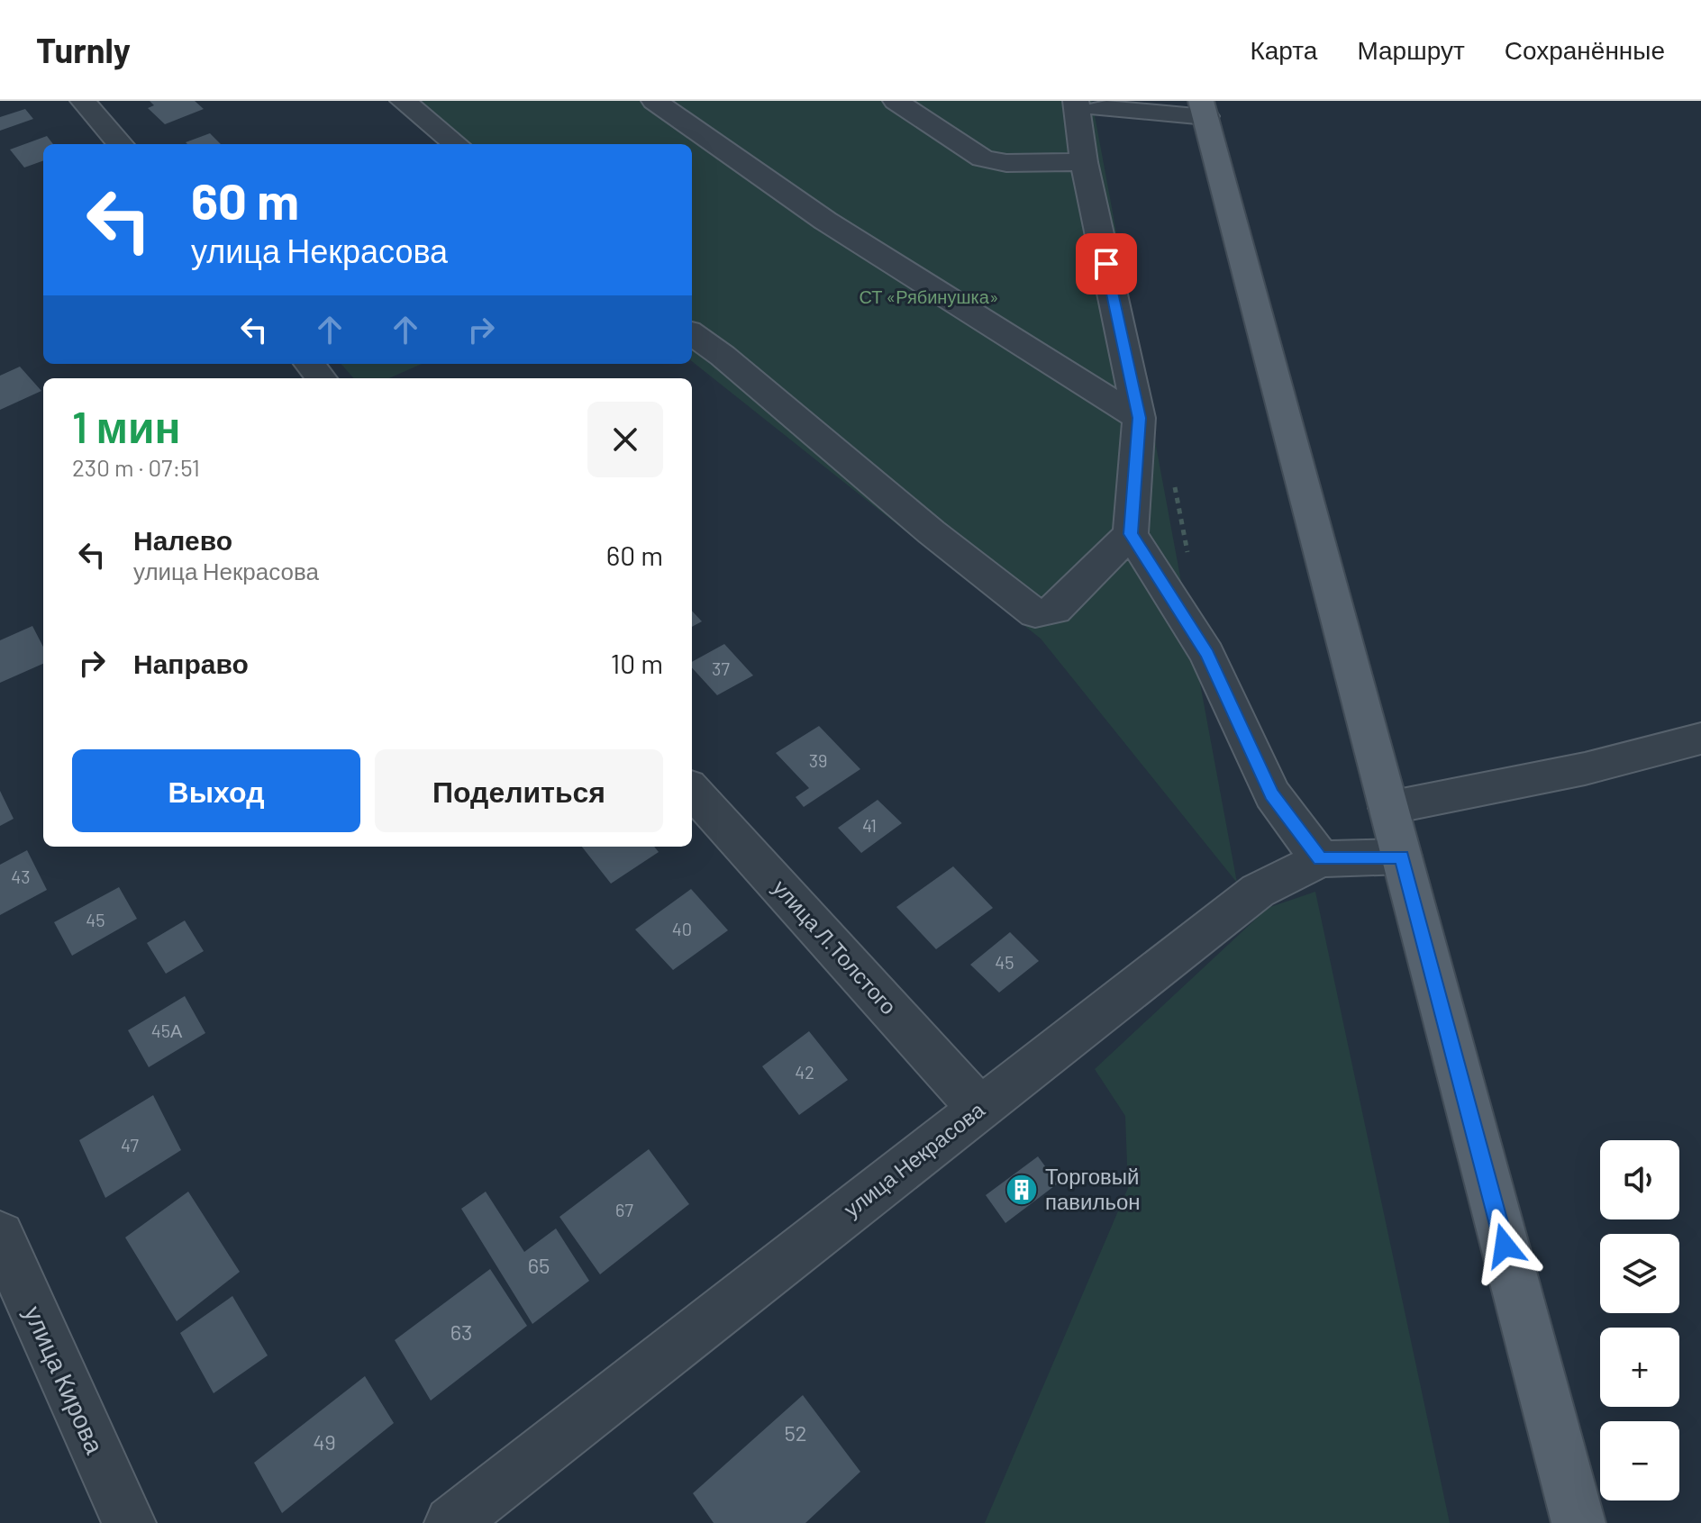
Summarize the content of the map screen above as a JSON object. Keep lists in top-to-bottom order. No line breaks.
{"streets":{"street":["улица Л.Толстого","улица Некрасова","улица Кирова"]},"crossings":[["улица Л.Толстого","улица Некрасова"]],"parks":["СТ «Рябинушка»"],"places":{"building":["Торговый павильон"]},"house_numbers":["37","39","41","43","45","40","45","45А","42","47","67","65","63","52","49"],"page":{"header":"Turnly","nav":["Карта","Маршрут","Сохранённые"],"turn":["60 m","улица Некрасова"],"heading":["1 мин","230 m · 07:51"],"list":[{"name":"Налево","note":"улица Некрасова","value":"60 m"},{"name":"Направо","value":"10 m"}],"buttons":["Выход","Поделиться"],"map_buttons":["+","−"]}}
